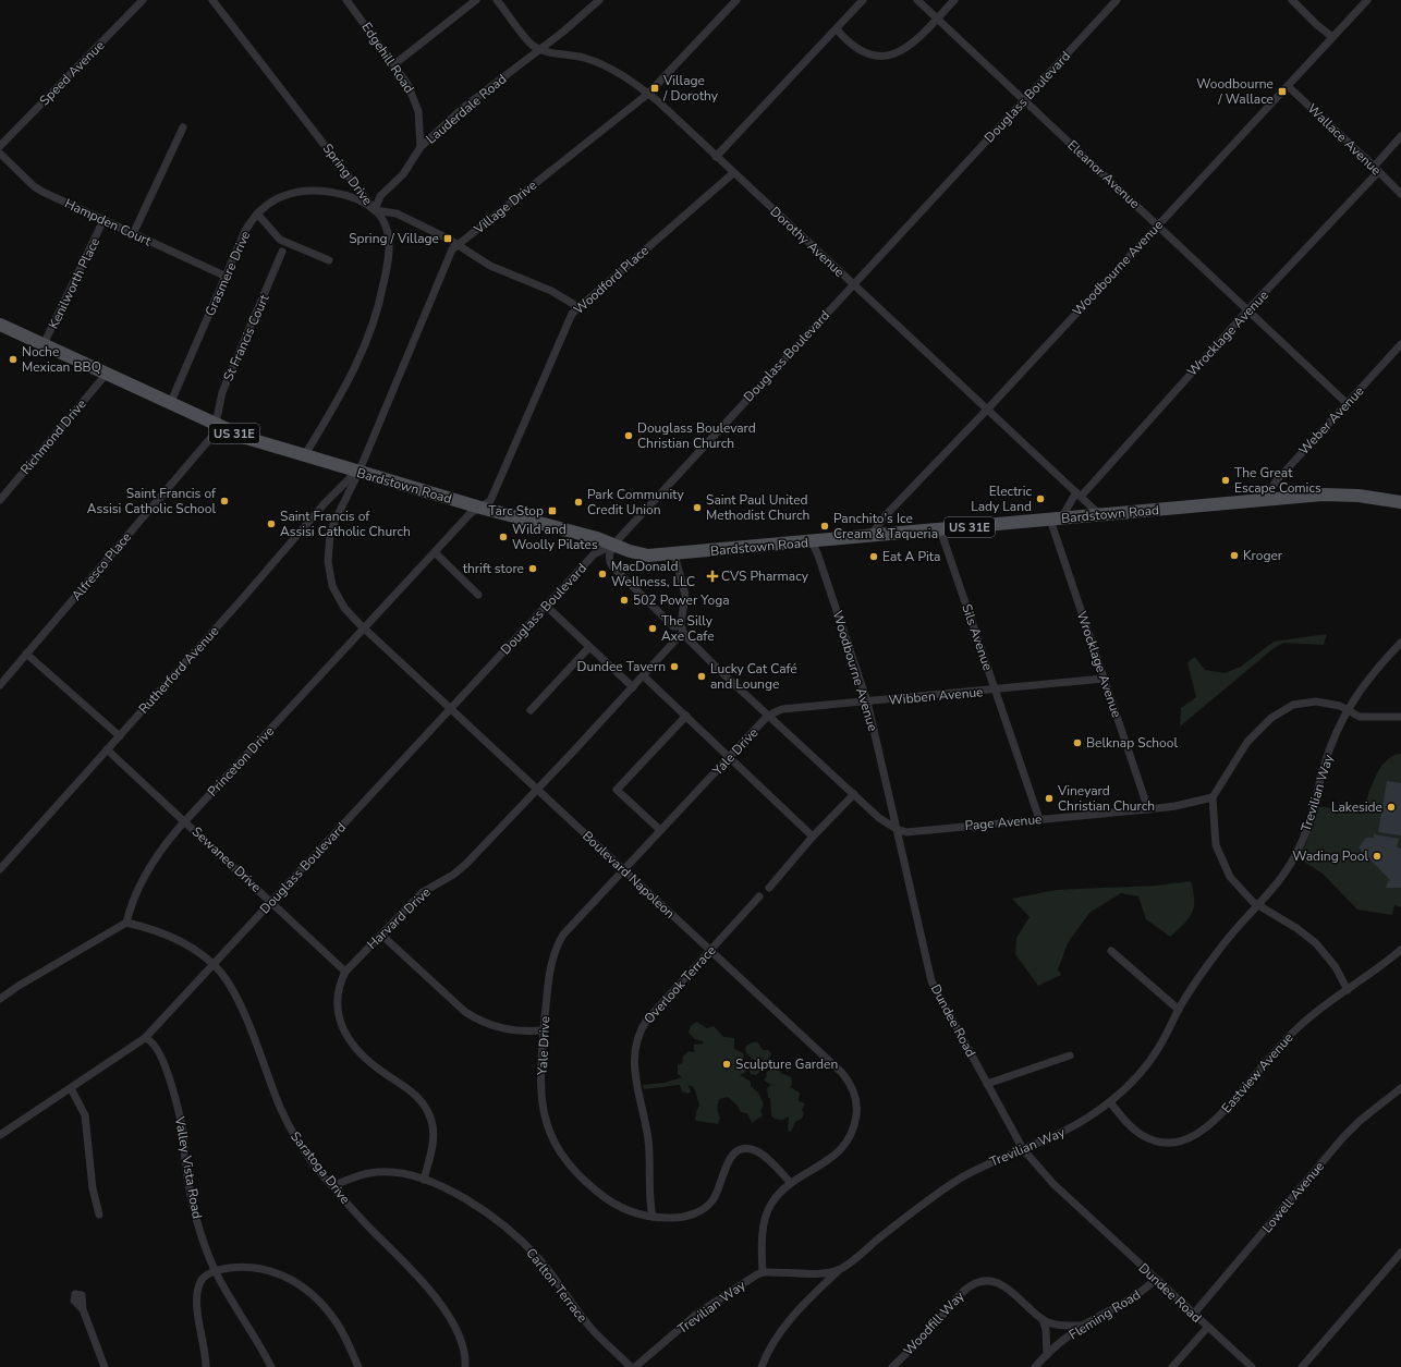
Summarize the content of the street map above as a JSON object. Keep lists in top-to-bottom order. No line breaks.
{"streets":{"main road":["US 31E","Bardstown Road"],"street":["Edgehill Road","Speed Avenue","Douglass Boulevard","Lauderdale Road","Wallace Avenue","Spring Drive","Eleanor Avenue","Village Drive","Hampden Court","Dorothy Avenue","Woodbourne Avenue","Grasmere Drive","Woodford Place","Kenilworth Place","Wrocklage Avenue","St Francis Court","Weber Avenue","Richmond Drive","Alfresco Place","Sils Avenue","Rutherford Avenue","Wibben Avenue","Yale Drive","Princeton Drive","Trevilian Way","Page Avenue","Sewanee Drive","Boulevard Napoleon","Harvard Drive","Overlook Terrace","Dundee Road","Eastview Avenue","Valley Vista Road","Saratoga Drive","Lowell Avenue","Carlton Terrace","Fleming Road","Woodfill Way"]},"crossings":[["Edgehill Road","Lauderdale Road"],["Douglass Boulevard","Eleanor Avenue"],["Douglass Boulevard","Dorothy Avenue"],["Douglass Boulevard","Bardstown Road"],["Douglass Boulevard","Sewanee Drive"],["Douglass Boulevard","Boulevard Napoleon"],["Douglass Boulevard","Valley Vista Road"],["Douglass Boulevard","Saratoga Drive"],["Lauderdale Road","Spring Drive"],["Lauderdale Road","Dorothy Avenue"],["Lauderdale Road","Grasmere Drive"],["Wallace Avenue","Woodbourne Avenue"],["Wallace Avenue","Wrocklage Avenue"],["Spring Drive","Village Drive"],["Spring Drive","Grasmere Drive"],["Spring Drive","Woodford Place"],["Eleanor Avenue","Woodbourne Avenue"],["Eleanor Avenue","Wrocklage Avenue"],["Eleanor Avenue","Weber Avenue"],["Village Drive","Dorothy Avenue"],["Village Drive","Bardstown Road"],["Village Drive","Rutherford Avenue"],["Village Drive","Boulevard Napoleon"],["Hampden Court","Grasmere Drive"],["Hampden Court","Kenilworth Place"],["Dorothy Avenue","Woodbourne Avenue"],["Dorothy Avenue","Woodford Place"],["Dorothy Avenue","Wrocklage Avenue"],["Dorothy Avenue","Bardstown Road"],["Woodbourne Avenue","Bardstown Road"],["Woodbourne Avenue","Wibben Avenue"],["Woodbourne Avenue","Page Avenue"],["Woodbourne Avenue","Dundee Road"],["Grasmere Drive","Bardstown Road"],["Woodford Place","Bardstown Road"],["Woodford Place","Princeton Drive"],["Kenilworth Place","Bardstown Road"],["Wrocklage Avenue","Bardstown Road"],["Wrocklage Avenue","Wibben Avenue"],["Wrocklage Avenue","Page Avenue"],["St Francis Court","Bardstown Road"],["St Francis Court","Alfresco Place"],["Weber Avenue","Bardstown Road"],["Richmond Drive","Bardstown Road"],["Bardstown Road","Alfresco Place"],["Bardstown Road","Sils Avenue"],["Bardstown Road","Rutherford Avenue"],["Bardstown Road","Princeton Drive"],["Bardstown Road","Boulevard Napoleon"],["Sils Avenue","Wibben Avenue"],["Sils Avenue","Page Avenue"],["Rutherford Avenue","Sewanee Drive"],["Rutherford Avenue","Boulevard Napoleon"],["Wibben Avenue","Yale Drive"],["Yale Drive","Boulevard Napoleon"],["Yale Drive","Overlook Terrace"],["Princeton Drive","Sewanee Drive"],["Princeton Drive","Boulevard Napoleon"],["Princeton Drive","Saratoga Drive"],["Trevilian Way","Boulevard Napoleon"],["Trevilian Way","Dundee Road"],["Trevilian Way","Eastview Avenue"],["Page Avenue","Dundee Road"],["Sewanee Drive","Harvard Drive"],["Boulevard Napoleon","Harvard Drive"],["Boulevard Napoleon","Overlook Terrace"],["Harvard Drive","Carlton Terrace"],["Dundee Road","Lowell Avenue"],["Dundee Road","Fleming Road"],["Saratoga Drive","Carlton Terrace"],["Fleming Road","Woodfill Way"]],"places":{"transit":["Village / Dorothy","Woodbourne / Wallace","Spring / Village","Tarc Stop"],"other":["Noche Mexican BBQ","Douglass Boulevard Christian Church","The Great Escape Comics","Electric Lady Land","Saint Francis of Assisi Catholic School","Park Community Credit Union","Saint Paul United Methodist Church","Saint Francis of Assisi Catholic Church","Panchito's Ice Cream & Taqueria","Wild and Woolly Pilates","Kroger","Eat A Pita","thrift store","MacDonald Wellness, LLC","502 Power Yoga","The Silly Axe Cafe","Dundee Tavern","Lucky Cat Café and Lounge","Belknap School","Vineyard Christian Church","Lakeside","Wading Pool","Sculpture Garden"],"health":["CVS Pharmacy"]}}
